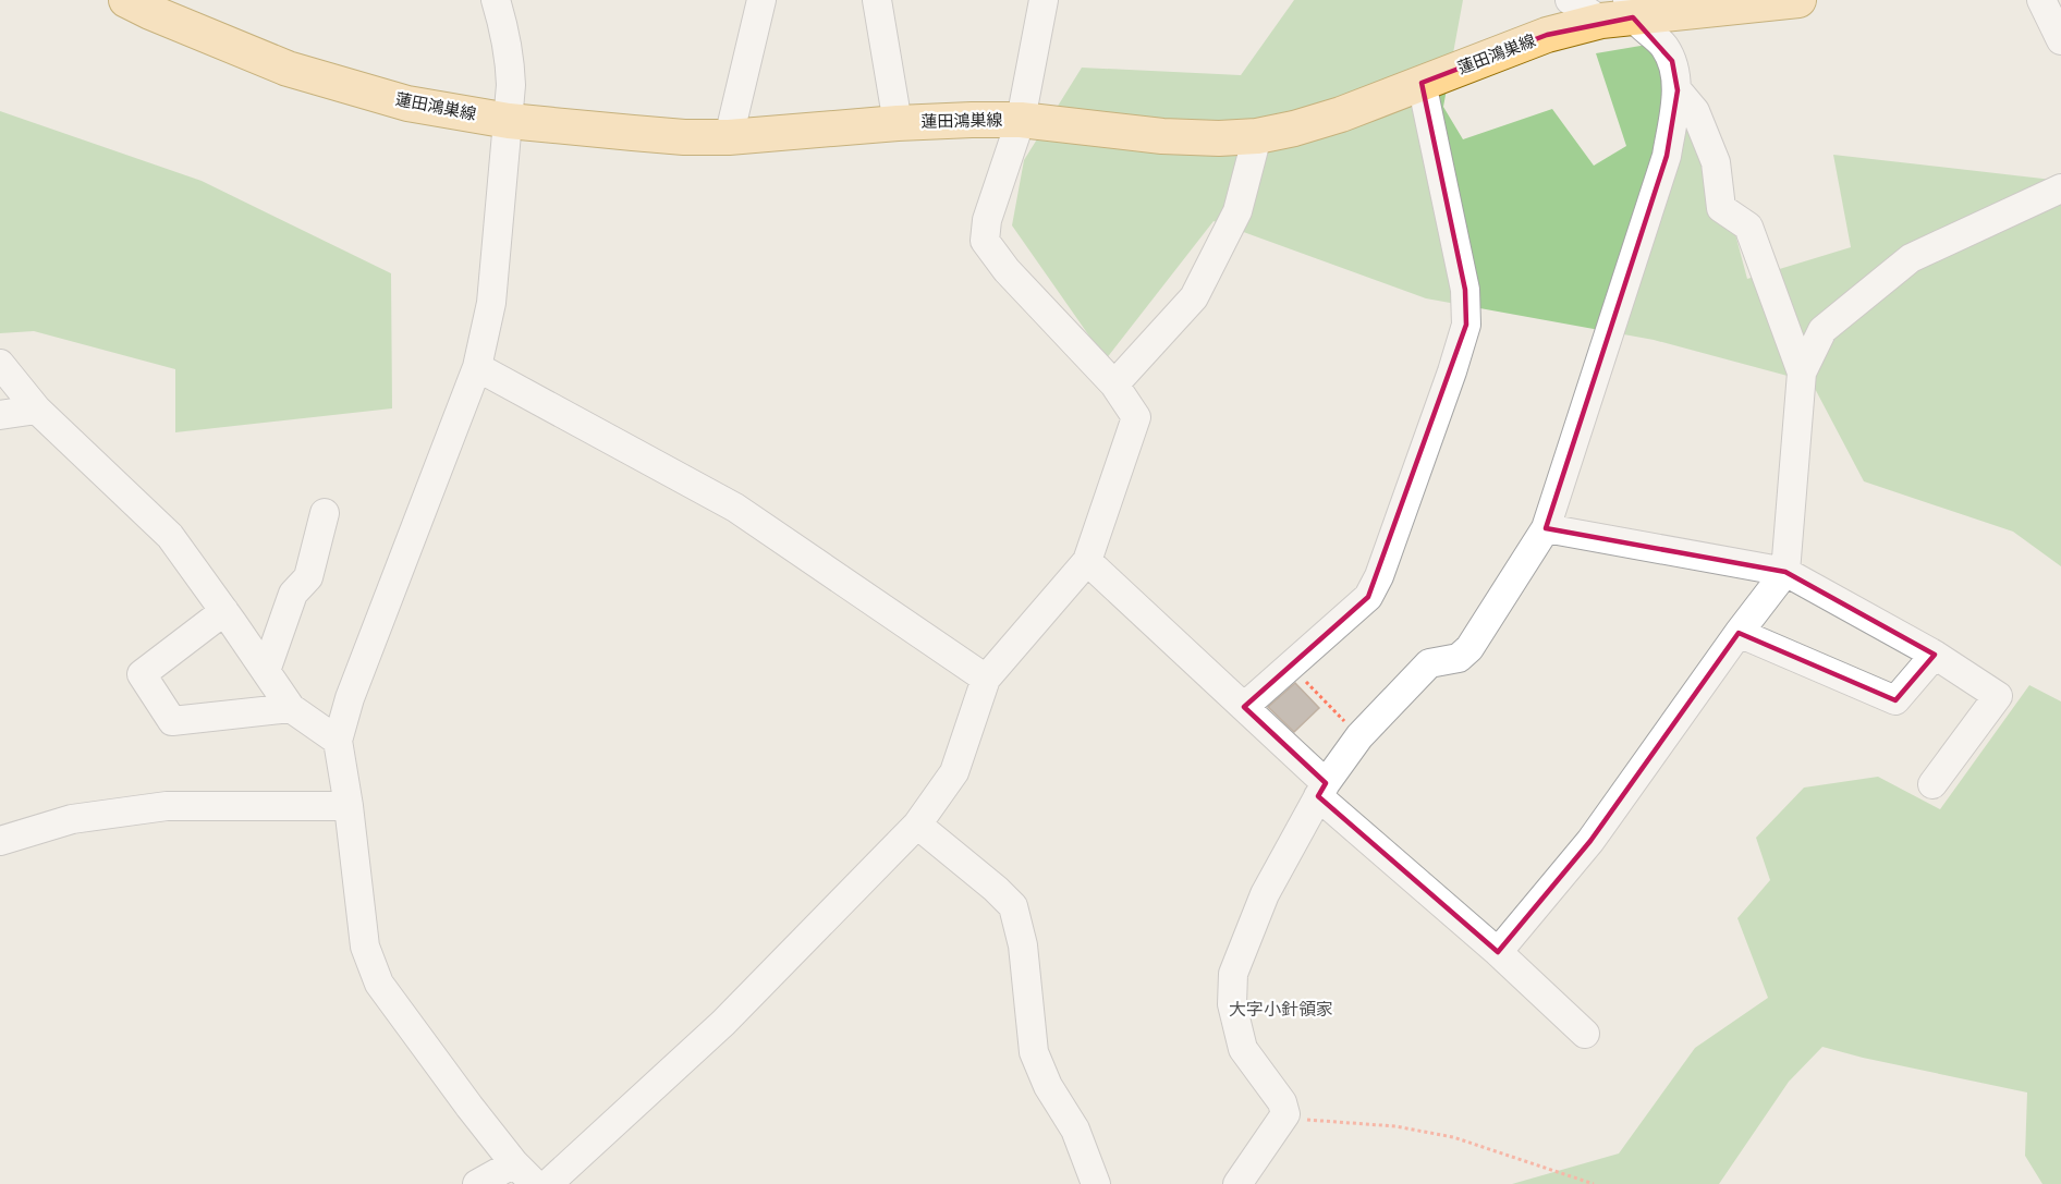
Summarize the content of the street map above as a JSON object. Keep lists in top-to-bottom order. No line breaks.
{"streets":{"main road":["蓮田鴻巣線"]},"districts":["大字小針領家"]}
